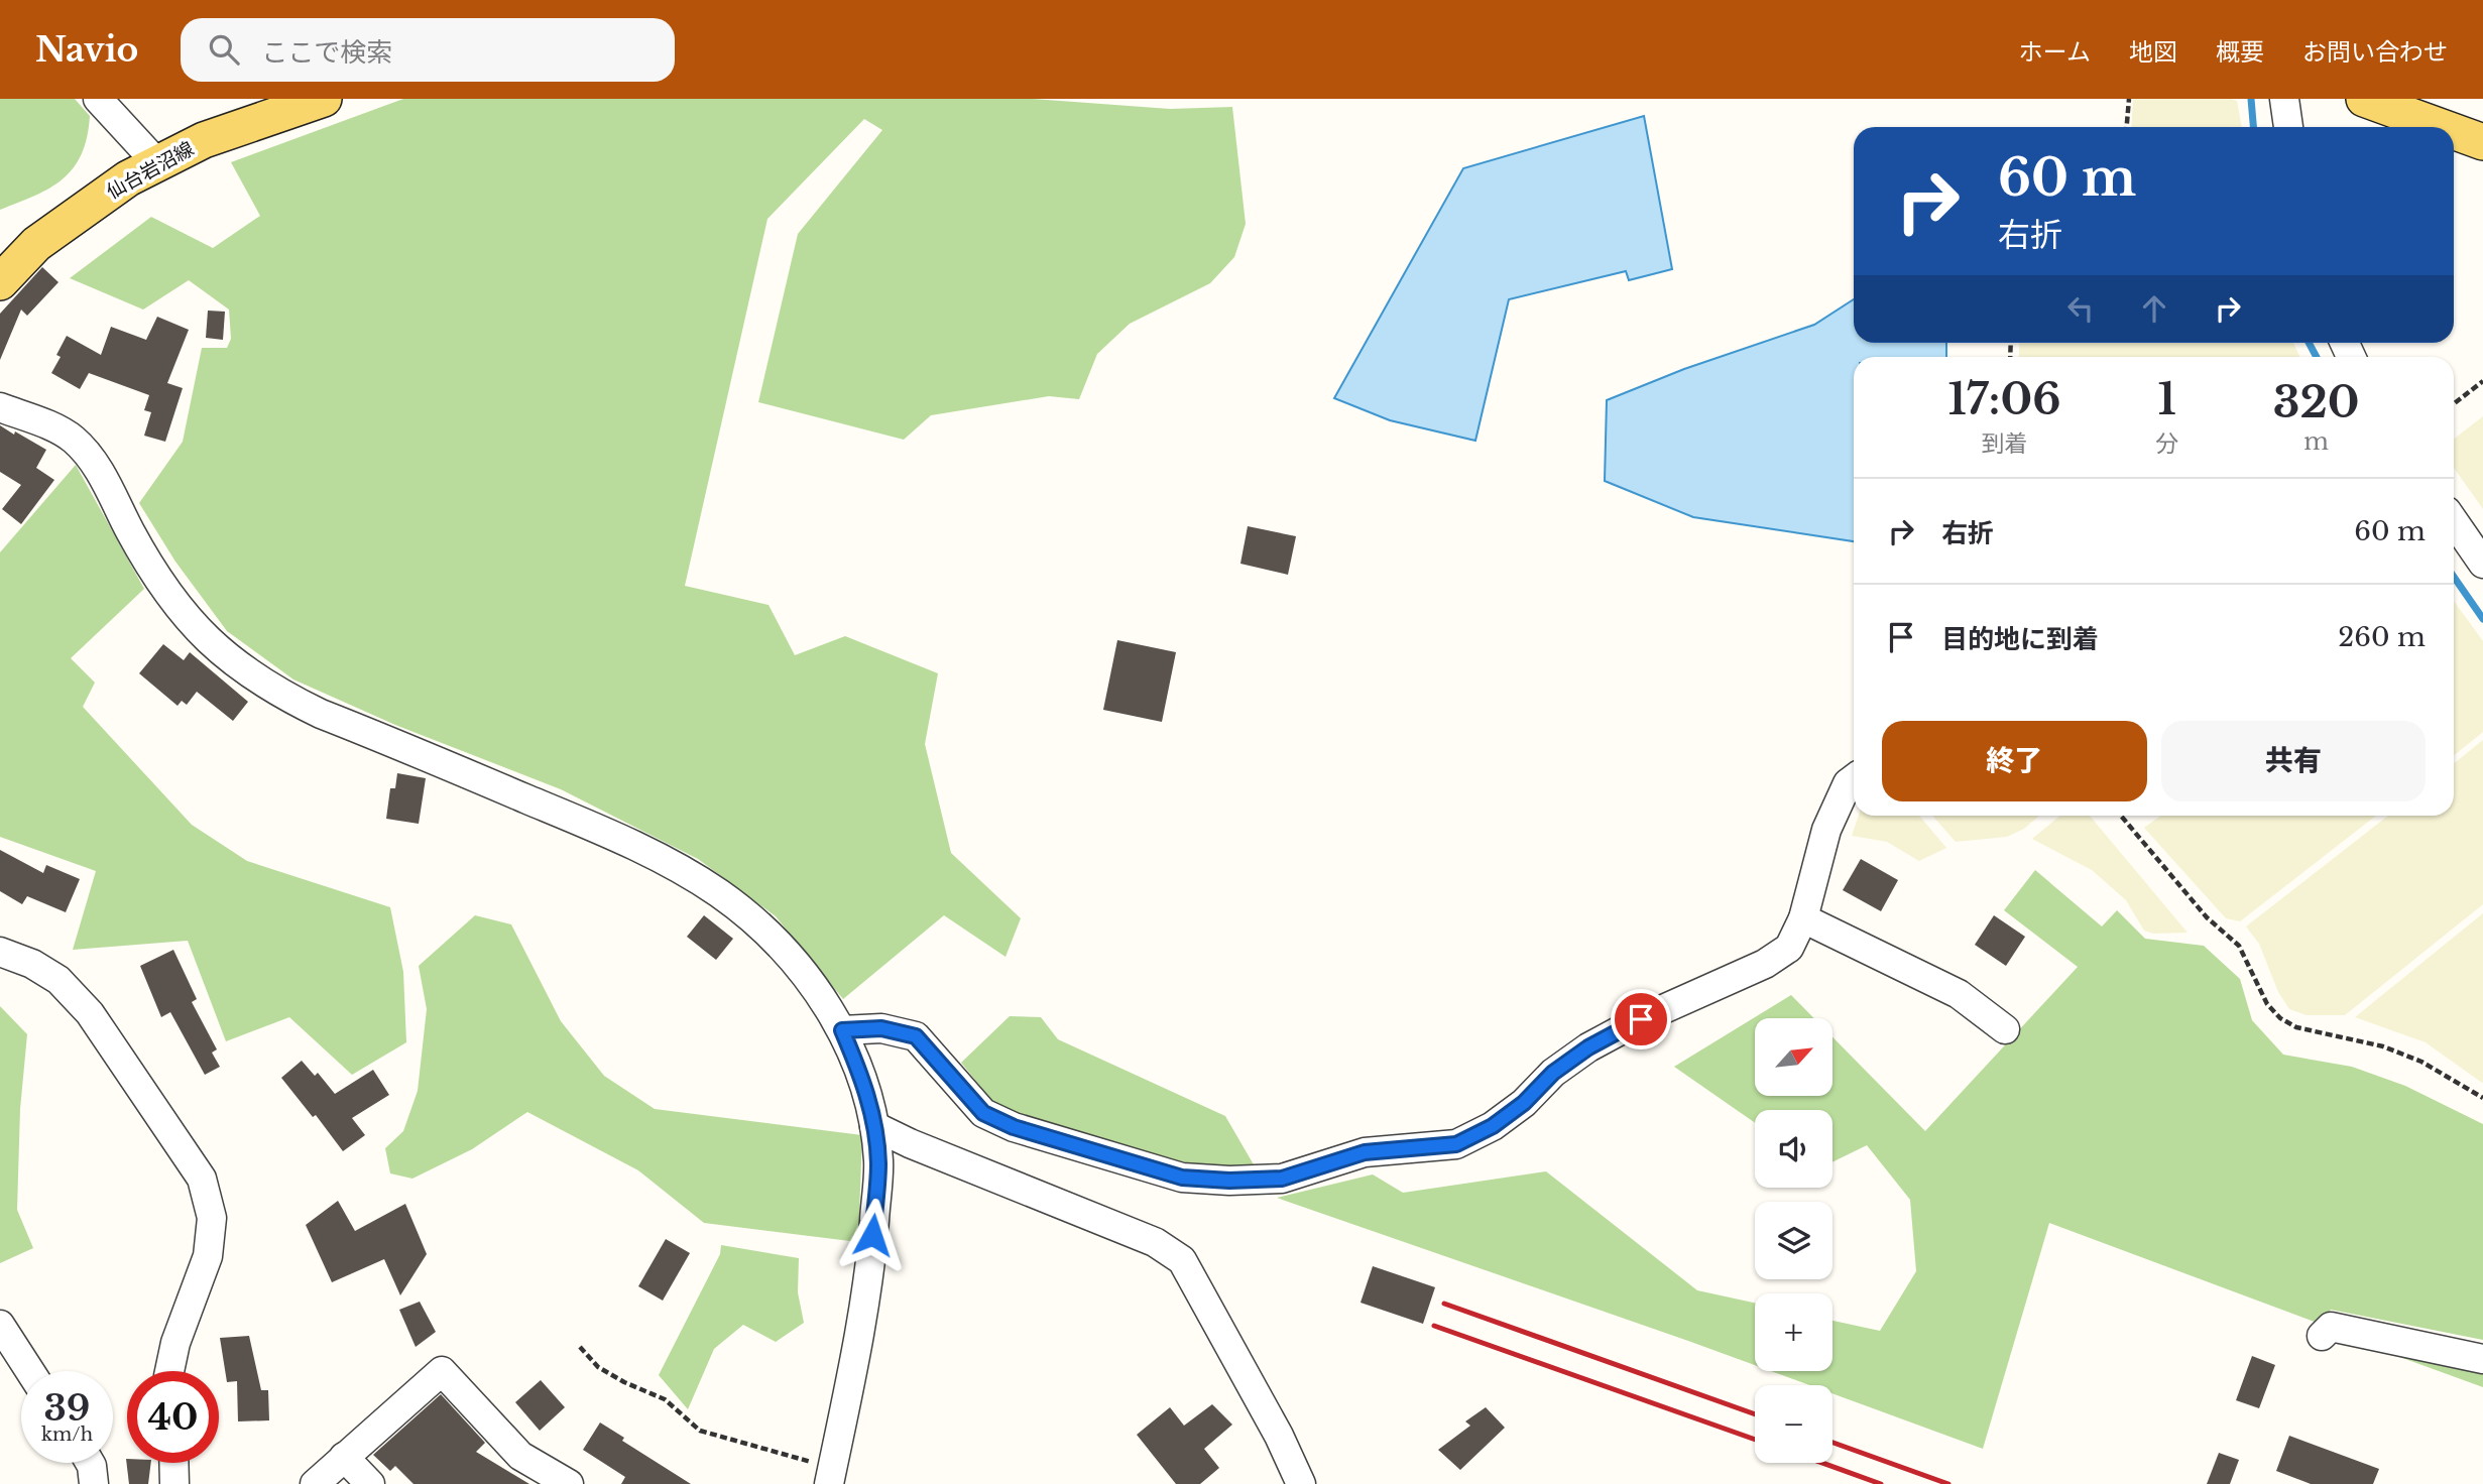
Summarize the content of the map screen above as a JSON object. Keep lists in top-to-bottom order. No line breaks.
{"streets":{"main road":["仙台岩沼線"]},"north":"top right","page":{"header":"Navio","search":"ここで検索","nav":["ホーム","地図","概要","お問い合わせ"],"turn":["60 m","右折"],"eta":["17:06","到着","1","分","320","m"],"list":[{"name":"右折","value":"60 m"},{"name":"目的地に到着","value":"260 m"}],"buttons":["終了","共有"],"map_buttons":["+","−"],"speed":"39 km/h","limit":"40"}}
